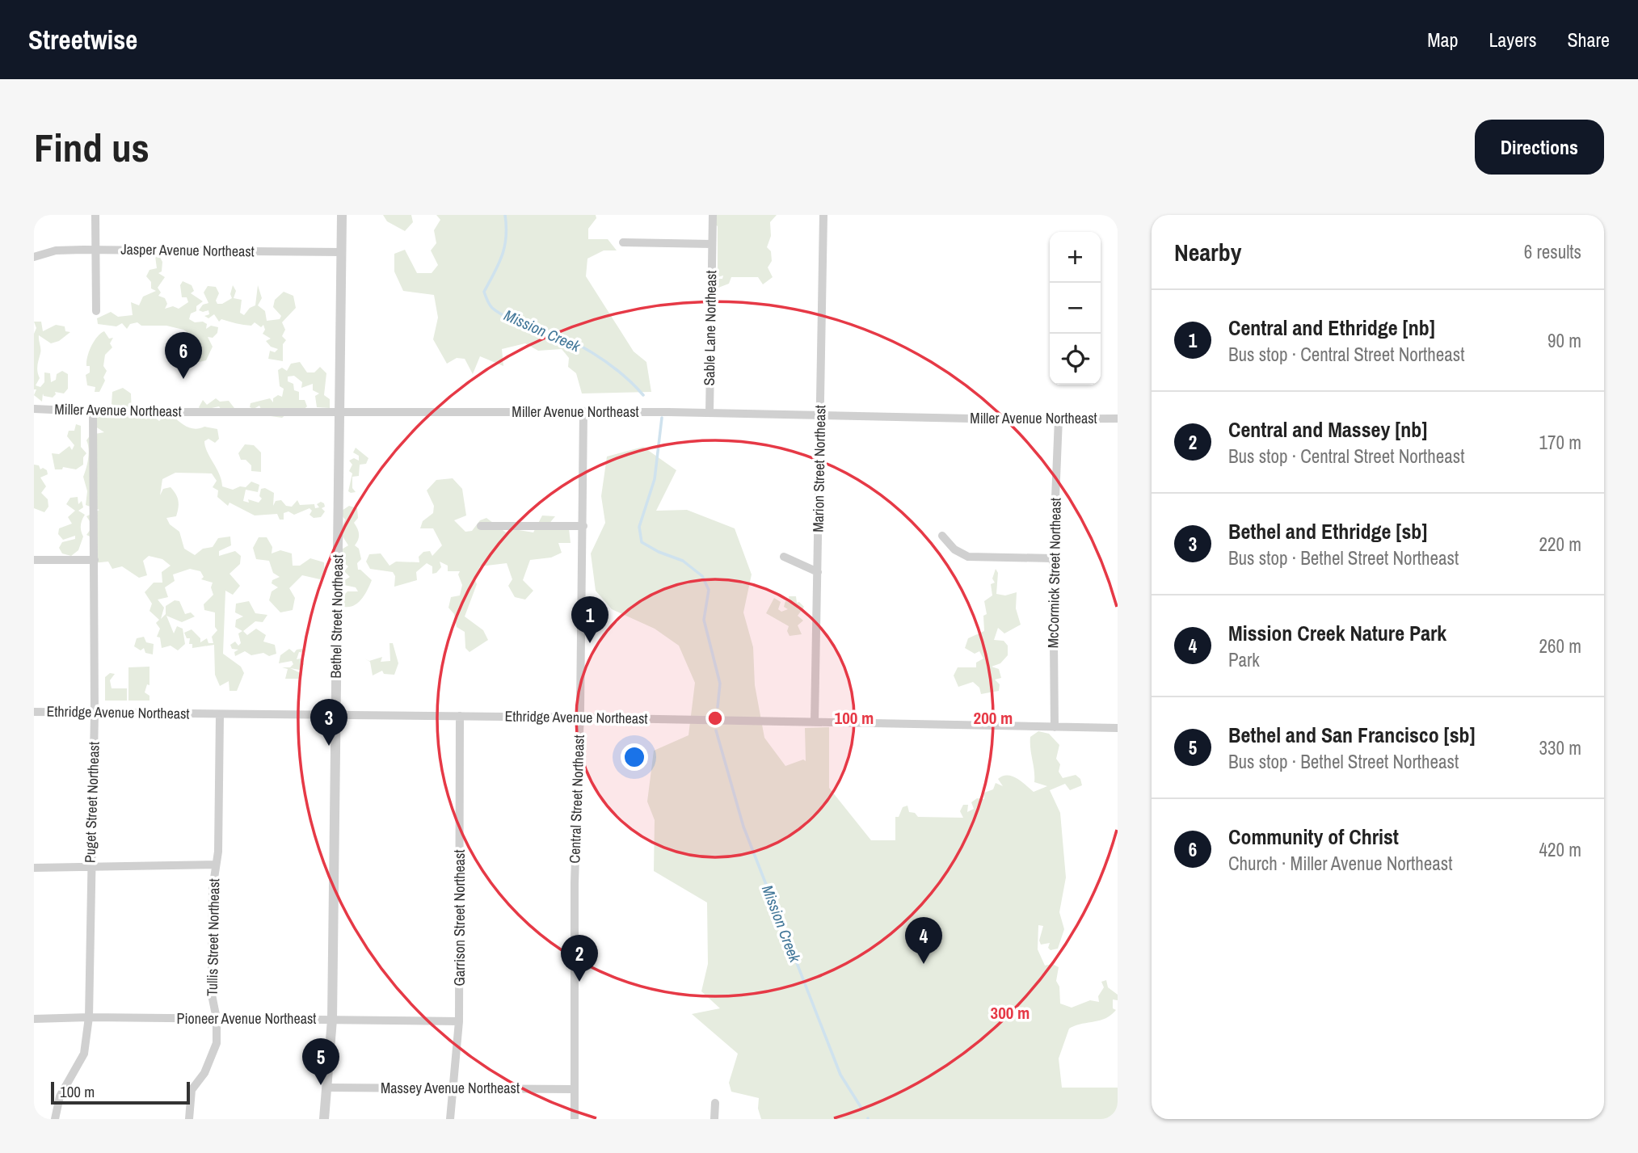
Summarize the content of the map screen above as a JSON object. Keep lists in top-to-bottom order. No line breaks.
{"streets":{"street":["Jasper Avenue Northeast","Sable Lane Northeast","Miller Avenue Northeast","Marion Street Northeast","McCormick Street Northeast","Bethel Street Northeast","Ethridge Avenue Northeast","Central Street Northeast","Puget Street Northeast","Garrison Street Northeast","Tullis Street Northeast","Pioneer Avenue Northeast","Massey Avenue Northeast"]},"crossings":[["Jasper Avenue Northeast","Bethel Street Northeast"],["Sable Lane Northeast","Miller Avenue Northeast"],["Miller Avenue Northeast","Marion Street Northeast"],["Miller Avenue Northeast","McCormick Street Northeast"],["Miller Avenue Northeast","Bethel Street Northeast"],["Miller Avenue Northeast","Central Street Northeast"],["Miller Avenue Northeast","Puget Street Northeast"],["Marion Street Northeast","Ethridge Avenue Northeast"],["McCormick Street Northeast","Ethridge Avenue Northeast"],["Bethel Street Northeast","Ethridge Avenue Northeast"],["Bethel Street Northeast","Pioneer Avenue Northeast"],["Bethel Street Northeast","Massey Avenue Northeast"],["Ethridge Avenue Northeast","Central Street Northeast"],["Ethridge Avenue Northeast","Puget Street Northeast"],["Ethridge Avenue Northeast","Garrison Street Northeast"],["Ethridge Avenue Northeast","Tullis Street Northeast"],["Central Street Northeast","Massey Avenue Northeast"],["Puget Street Northeast","Pioneer Avenue Northeast"],["Garrison Street Northeast","Pioneer Avenue Northeast"],["Garrison Street Northeast","Massey Avenue Northeast"],["Tullis Street Northeast","Pioneer Avenue Northeast"]],"water":["Mission Creek"],"scale_bar":"100 m","page":{"header":"Streetwise","nav":["Map","Layers","Share"],"buttons":"Directions","title":"Find us","heading":["Nearby","6 results"],"map_buttons":["+","−"],"list":[{"mark":"1","name":"Central and Ethridge [nb]","note":"Bus stop · Central Street Northeast","value":"90 m"},{"mark":"2","name":"Central and Massey [nb]","note":"Bus stop · Central Street Northeast","value":"170 m"},{"mark":"3","name":"Bethel and Ethridge [sb]","note":"Bus stop · Bethel Street Northeast","value":"220 m"},{"mark":"4","name":"Mission Creek Nature Park","note":"Park","value":"260 m"},{"mark":"5","name":"Bethel and San Francisco [sb]","note":"Bus stop · Bethel Street Northeast","value":"330 m"},{"mark":"6","name":"Community of Christ","note":"Church · Miller Avenue Northeast","value":"420 m"}],"pins":["6","1","3","4","2","5"],"scale":"100 m"},"rings":["100 m","200 m","300 m"]}
